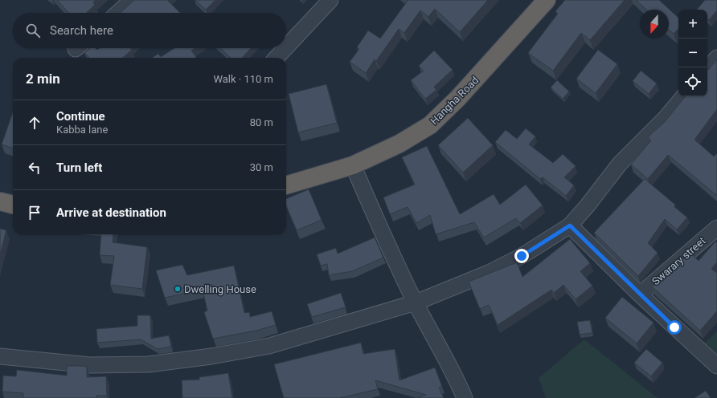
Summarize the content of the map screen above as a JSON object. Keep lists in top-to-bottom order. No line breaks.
{"streets":{"highway":["Hangha Road"],"street":["Swarary street"]},"places":["Dwelling House"],"north":"bottom","page":{"map_buttons":["+","−"],"search":"Search here","heading":["2 min","Walk · 110 m"],"list":[["Continue","Kabba lane","80 m"],["Turn left","30 m"],"Arrive at destination"]}}
